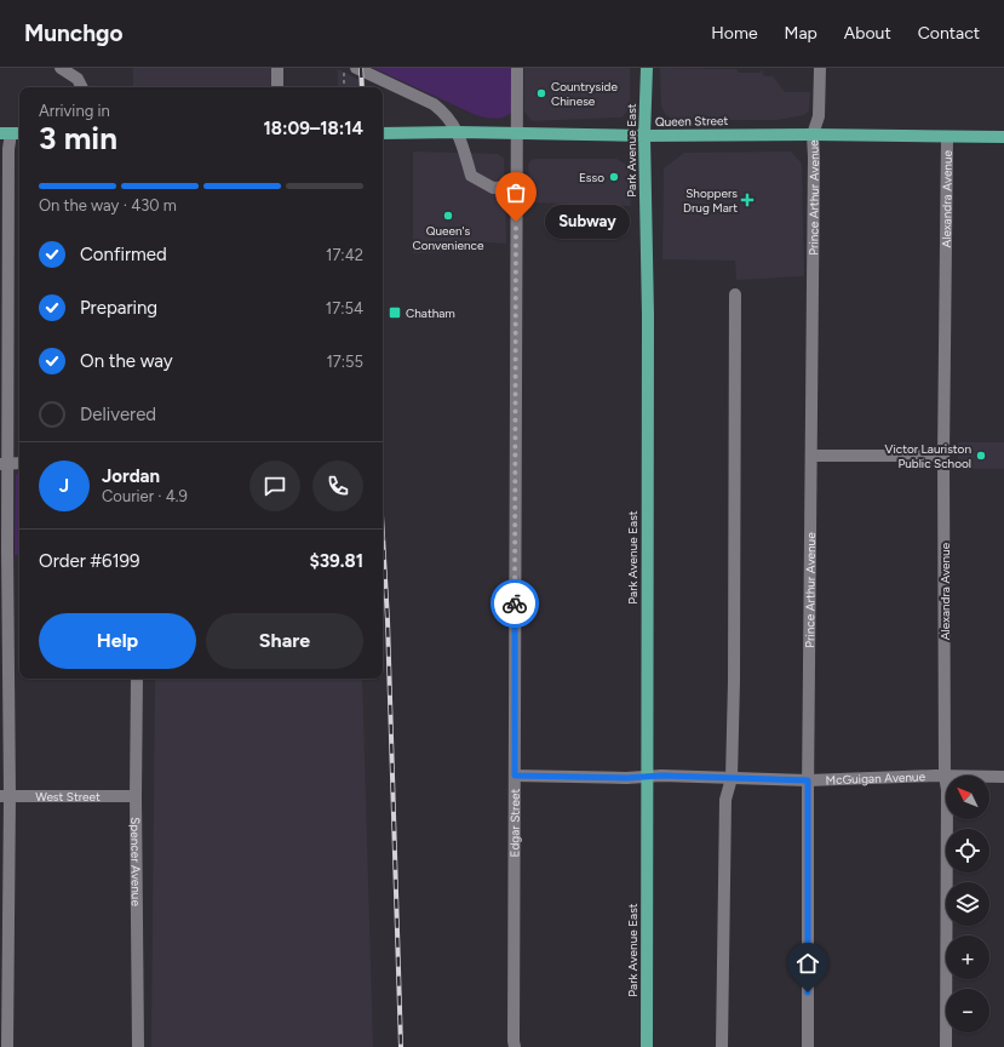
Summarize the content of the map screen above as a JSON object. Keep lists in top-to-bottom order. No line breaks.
{"streets":{"main road":["Queen Street","Park Avenue East"],"street":["Prince Arthur Avenue","Alexandra Avenue","McGuigan Avenue","West Street","Edgar Street","Spencer Avenue"]},"crossings":[["Queen Street","Park Avenue East"],["Queen Street","Prince Arthur Avenue"],["Queen Street","Alexandra Avenue"],["Queen Street","Edgar Street"],["Park Avenue East","McGuigan Avenue"],["Prince Arthur Avenue","McGuigan Avenue"],["Alexandra Avenue","McGuigan Avenue"],["McGuigan Avenue","Edgar Street"],["West Street","Spencer Avenue"]],"places":{"other":["Countryside Chinese","Esso","Queen's Convenience","Subway","Victor Lauriston Public School"],"health":["Shoppers Drug Mart"],"transit":["Chatham"]},"north":"top left","page":{"header":"Munchgo","nav":["Home","Map","About","Contact"],"heading":["3 min","Arriving in","18:09–18:14"],"panel":["Jordan","Courier · 4.9","Order #6199","$39.81"],"bar":"On the way · 430 m","bubble":"Subway","list":[["Confirmed","17:42"],["Preparing","17:54"],["On the way","17:55"],"Delivered"],"round":"J","buttons":["Help","Share"],"map_buttons":["+","−"]}}
